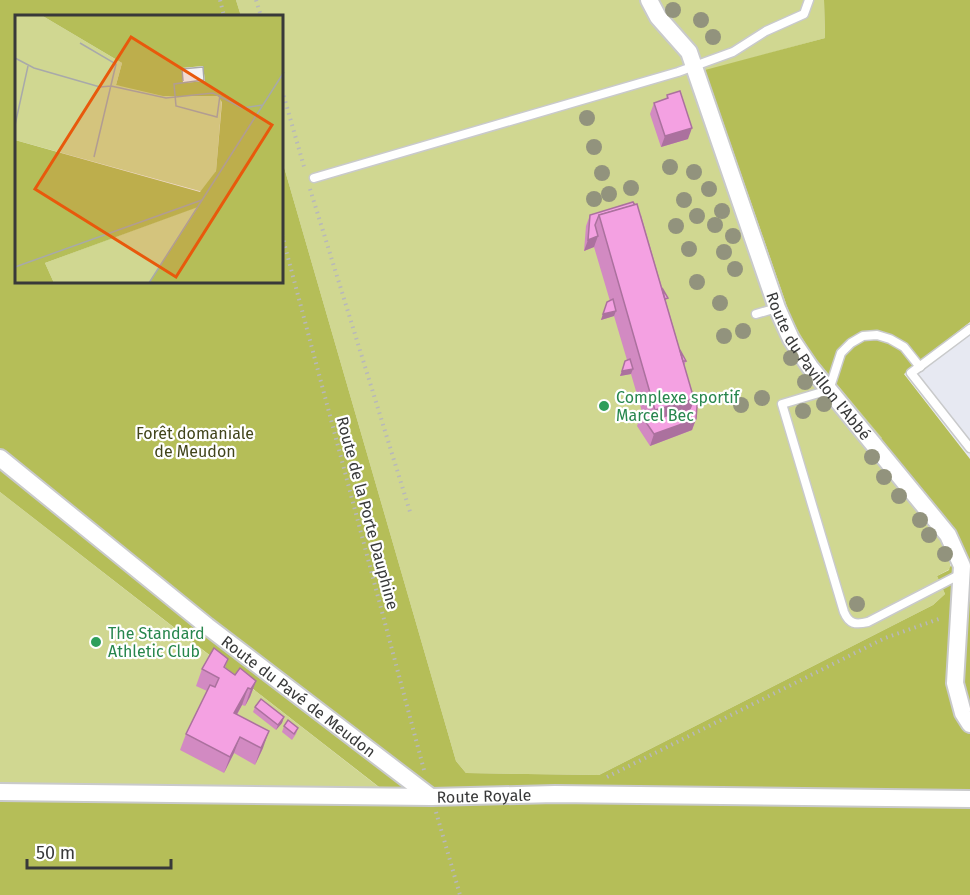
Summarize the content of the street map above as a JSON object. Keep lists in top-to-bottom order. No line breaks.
{"streets":{"street":["Route du Pavillon l'Abbé","Route du Pavé de Meudon","Route Royale"],"path":["Route de la Porte Dauphine"]},"crossings":[["Route de la Porte Dauphine","Route du Pavé de Meudon"],["Route de la Porte Dauphine","Route Royale"],["Route du Pavé de Meudon","Route Royale"]],"parks":["Forêt domaniale de Meudon"],"places":["Complexe sportif Marcel Bec","The Standard Athletic Club"],"scale_bar":"50 m"}
